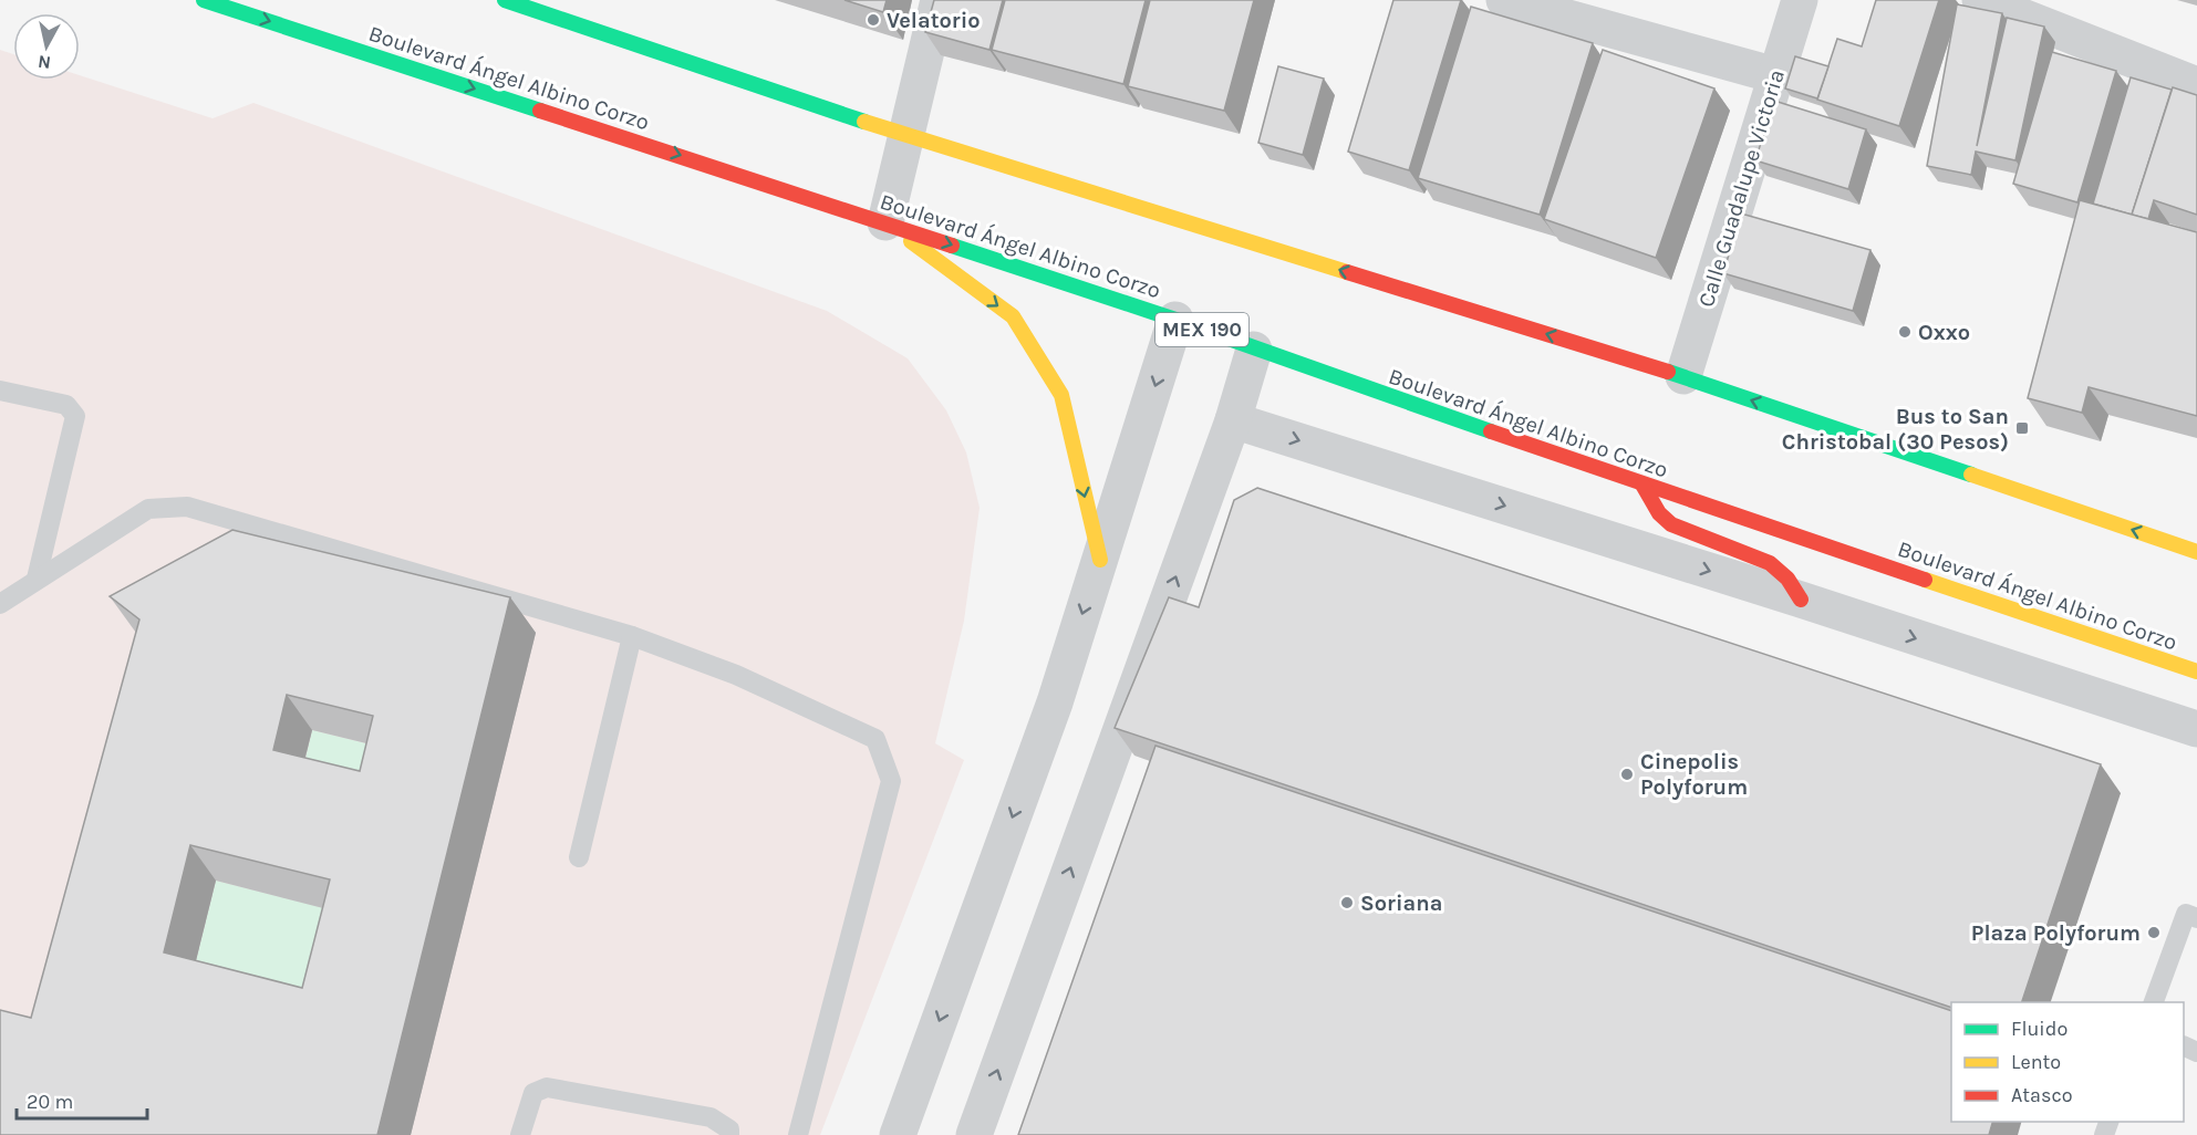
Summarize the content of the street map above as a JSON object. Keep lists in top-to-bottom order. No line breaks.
{"streets":{"main road":["Boulevard Ángel Albino Corzo","MEX 190"],"street":["Calle Guadalupe Victoria"]},"places":{"other":["Velatorio","Oxxo","Cinepolis Polyforum","Soriana","Plaza Polyforum"],"transit":["Bus to San Christobal (30 Pesos)"]},"legend":["Fluido","Lento","Atasco"],"scale_bar":"20 m","north":"bottom"}
